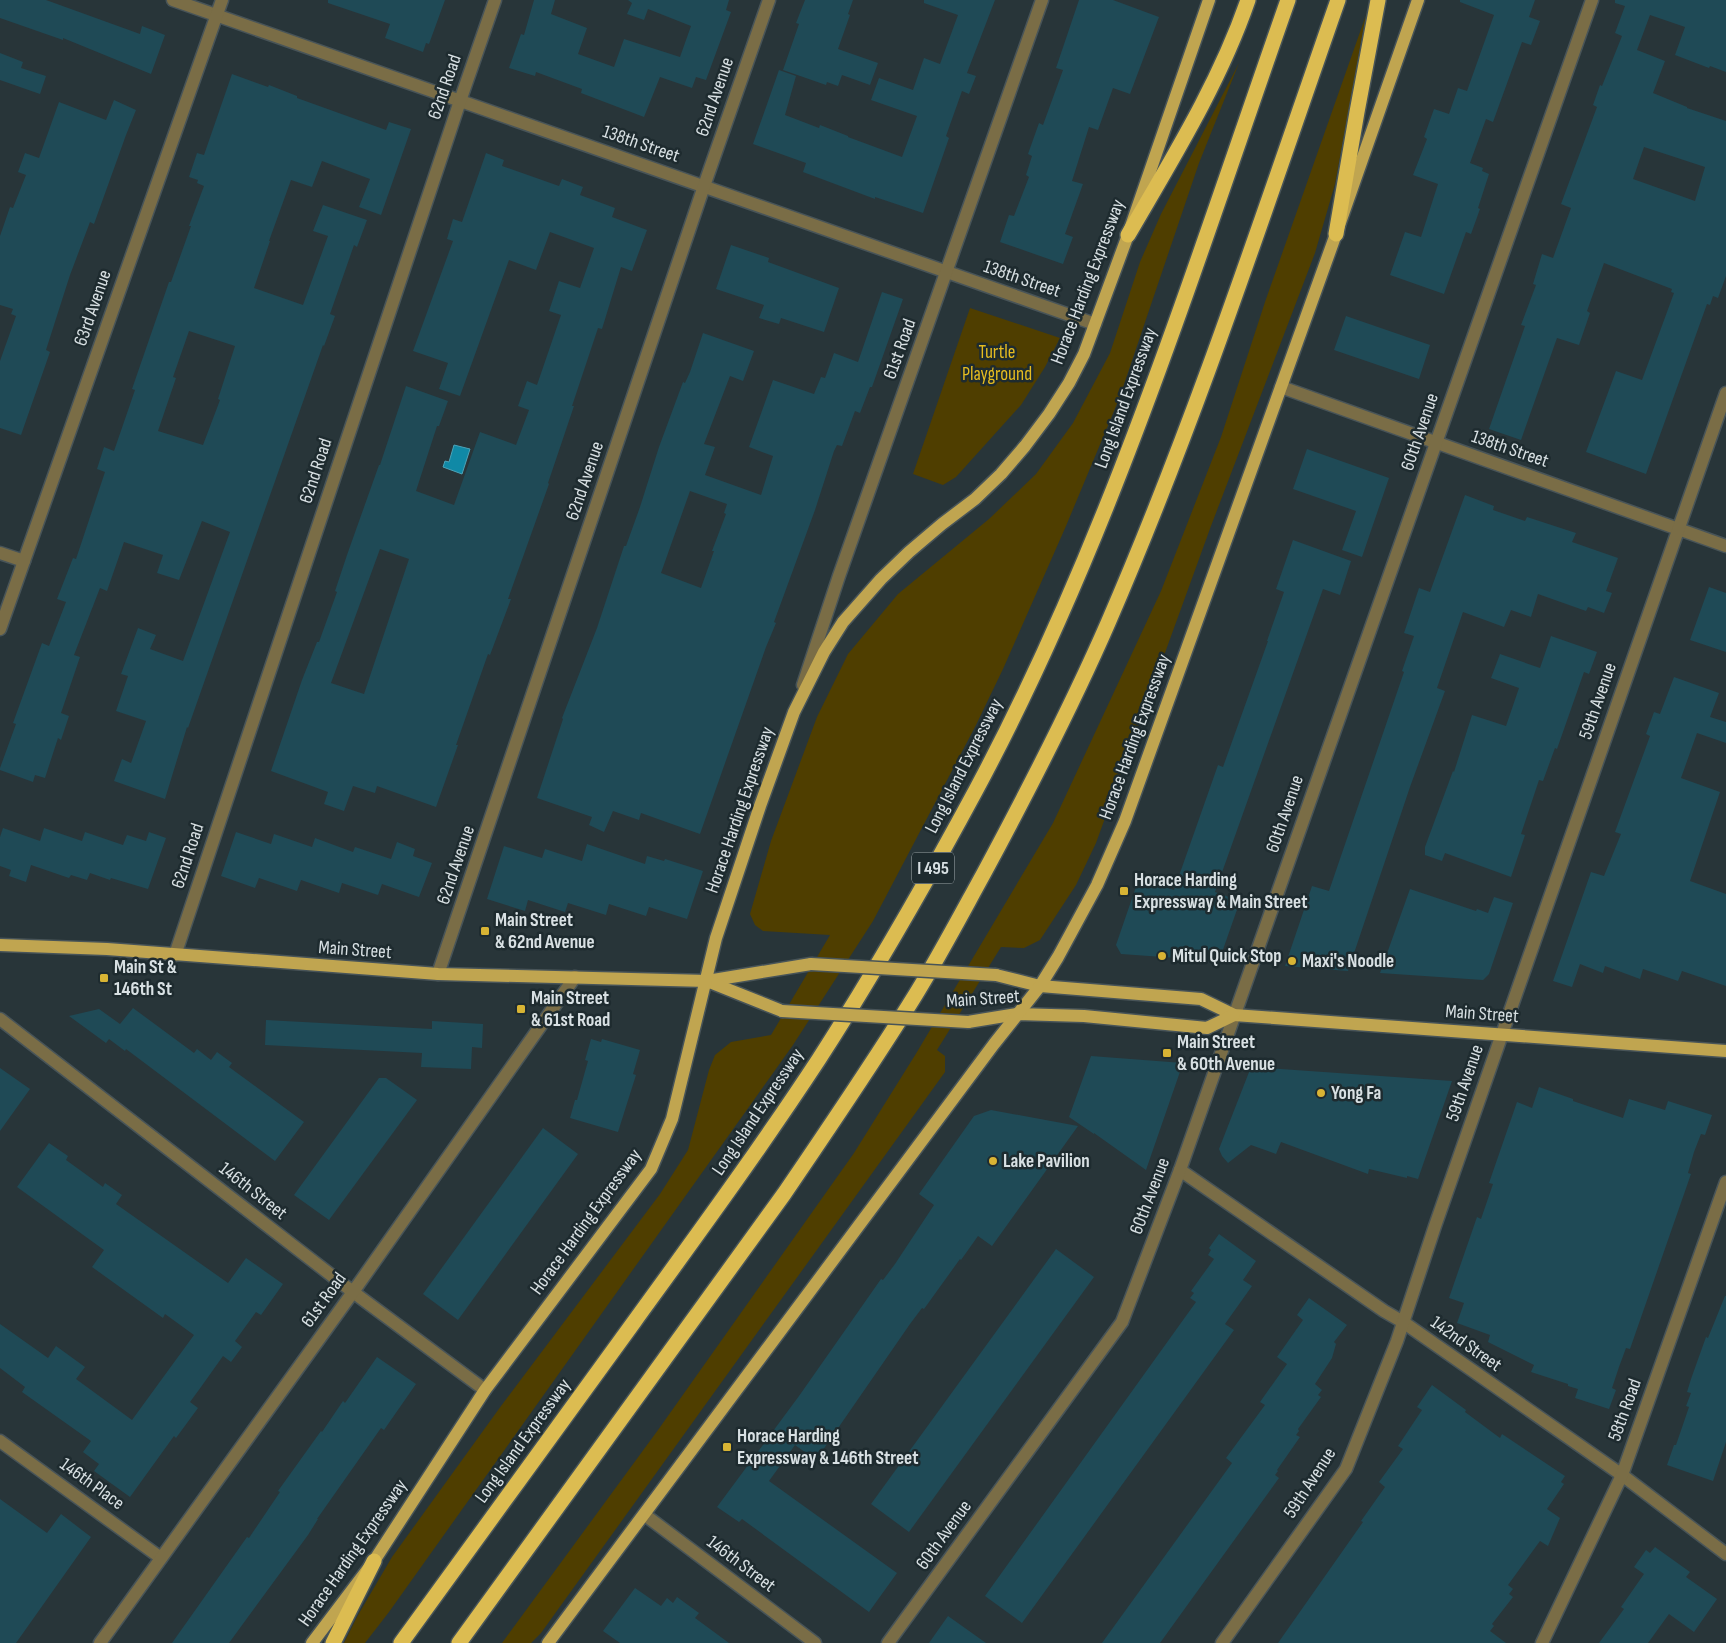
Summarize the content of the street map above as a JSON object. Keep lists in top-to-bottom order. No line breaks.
{"streets":{"highway":["Long Island Expressway","I 495"],"main road":["Horace Harding Expressway","Main Street"],"street":["62nd Road","62nd Avenue","138th Street","63rd Avenue","61st Road","60th Avenue","59th Avenue","146th Street","142nd Street","58th Road","146th Place"]},"crossings":[["62nd Road","138th Street"],["62nd Road","Main Street"],["62nd Avenue","138th Street"],["62nd Avenue","Main Street"],["138th Street","Horace Harding Expressway"],["138th Street","63rd Avenue"],["138th Street","61st Road"],["138th Street","60th Avenue"],["138th Street","59th Avenue"],["Horace Harding Expressway","61st Road"],["Horace Harding Expressway","Main Street"],["Horace Harding Expressway","146th Street"],["61st Road","Main Street"],["61st Road","146th Street"],["61st Road","146th Place"],["60th Avenue","Main Street"],["60th Avenue","142nd Street"],["59th Avenue","Main Street"],["59th Avenue","142nd Street"],["142nd Street","58th Road"]],"parks":["Turtle Playground"],"places":{"transit":["Horace Harding Expressway & Main Street","Main Street & 62nd Avenue","Main St & 146th St","Main Street & 61st Road","Main Street & 60th Avenue","Horace Harding Expressway & 146th Street"],"other":["Mitul Quick Stop","Maxi's Noodle","Yong Fa","Lake Pavilion"]}}
